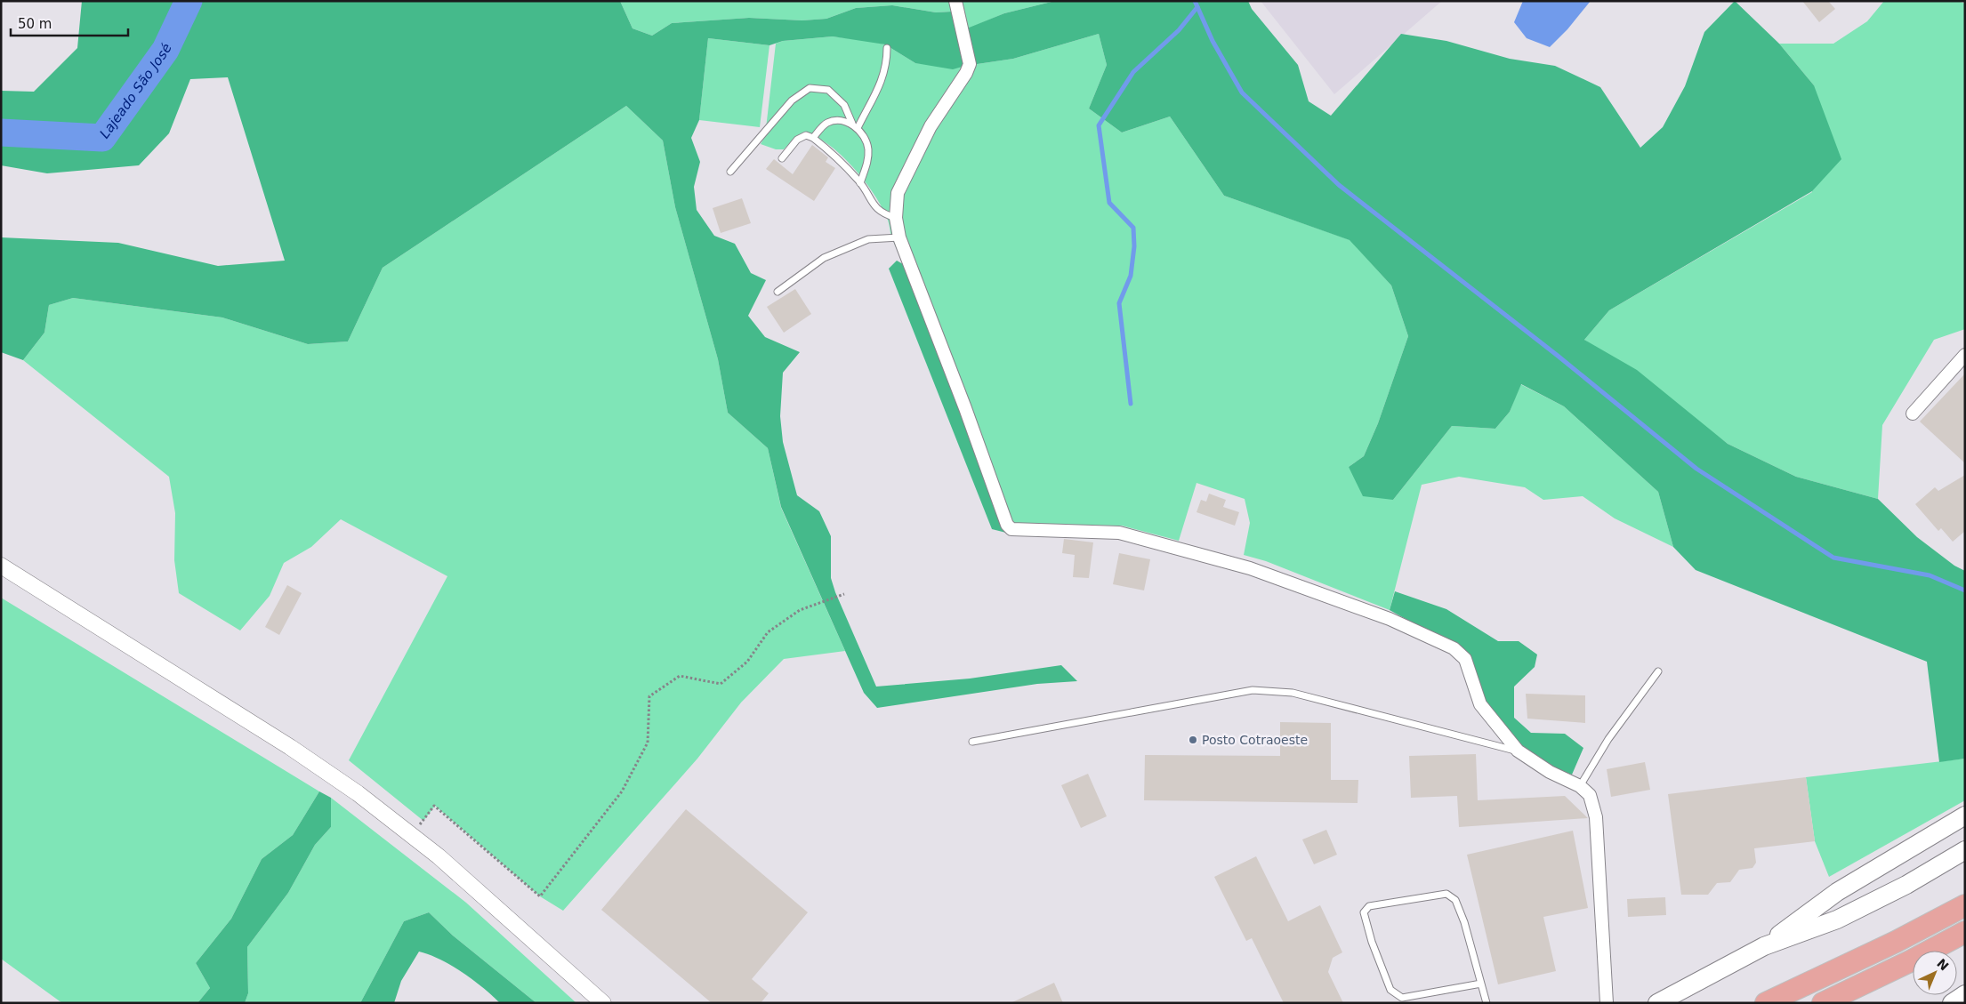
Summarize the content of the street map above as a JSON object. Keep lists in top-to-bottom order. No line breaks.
{"water":["Lajeado São José"],"places":["Posto Cotraoeste"],"scale_bar":"50 m","north":"top right"}
